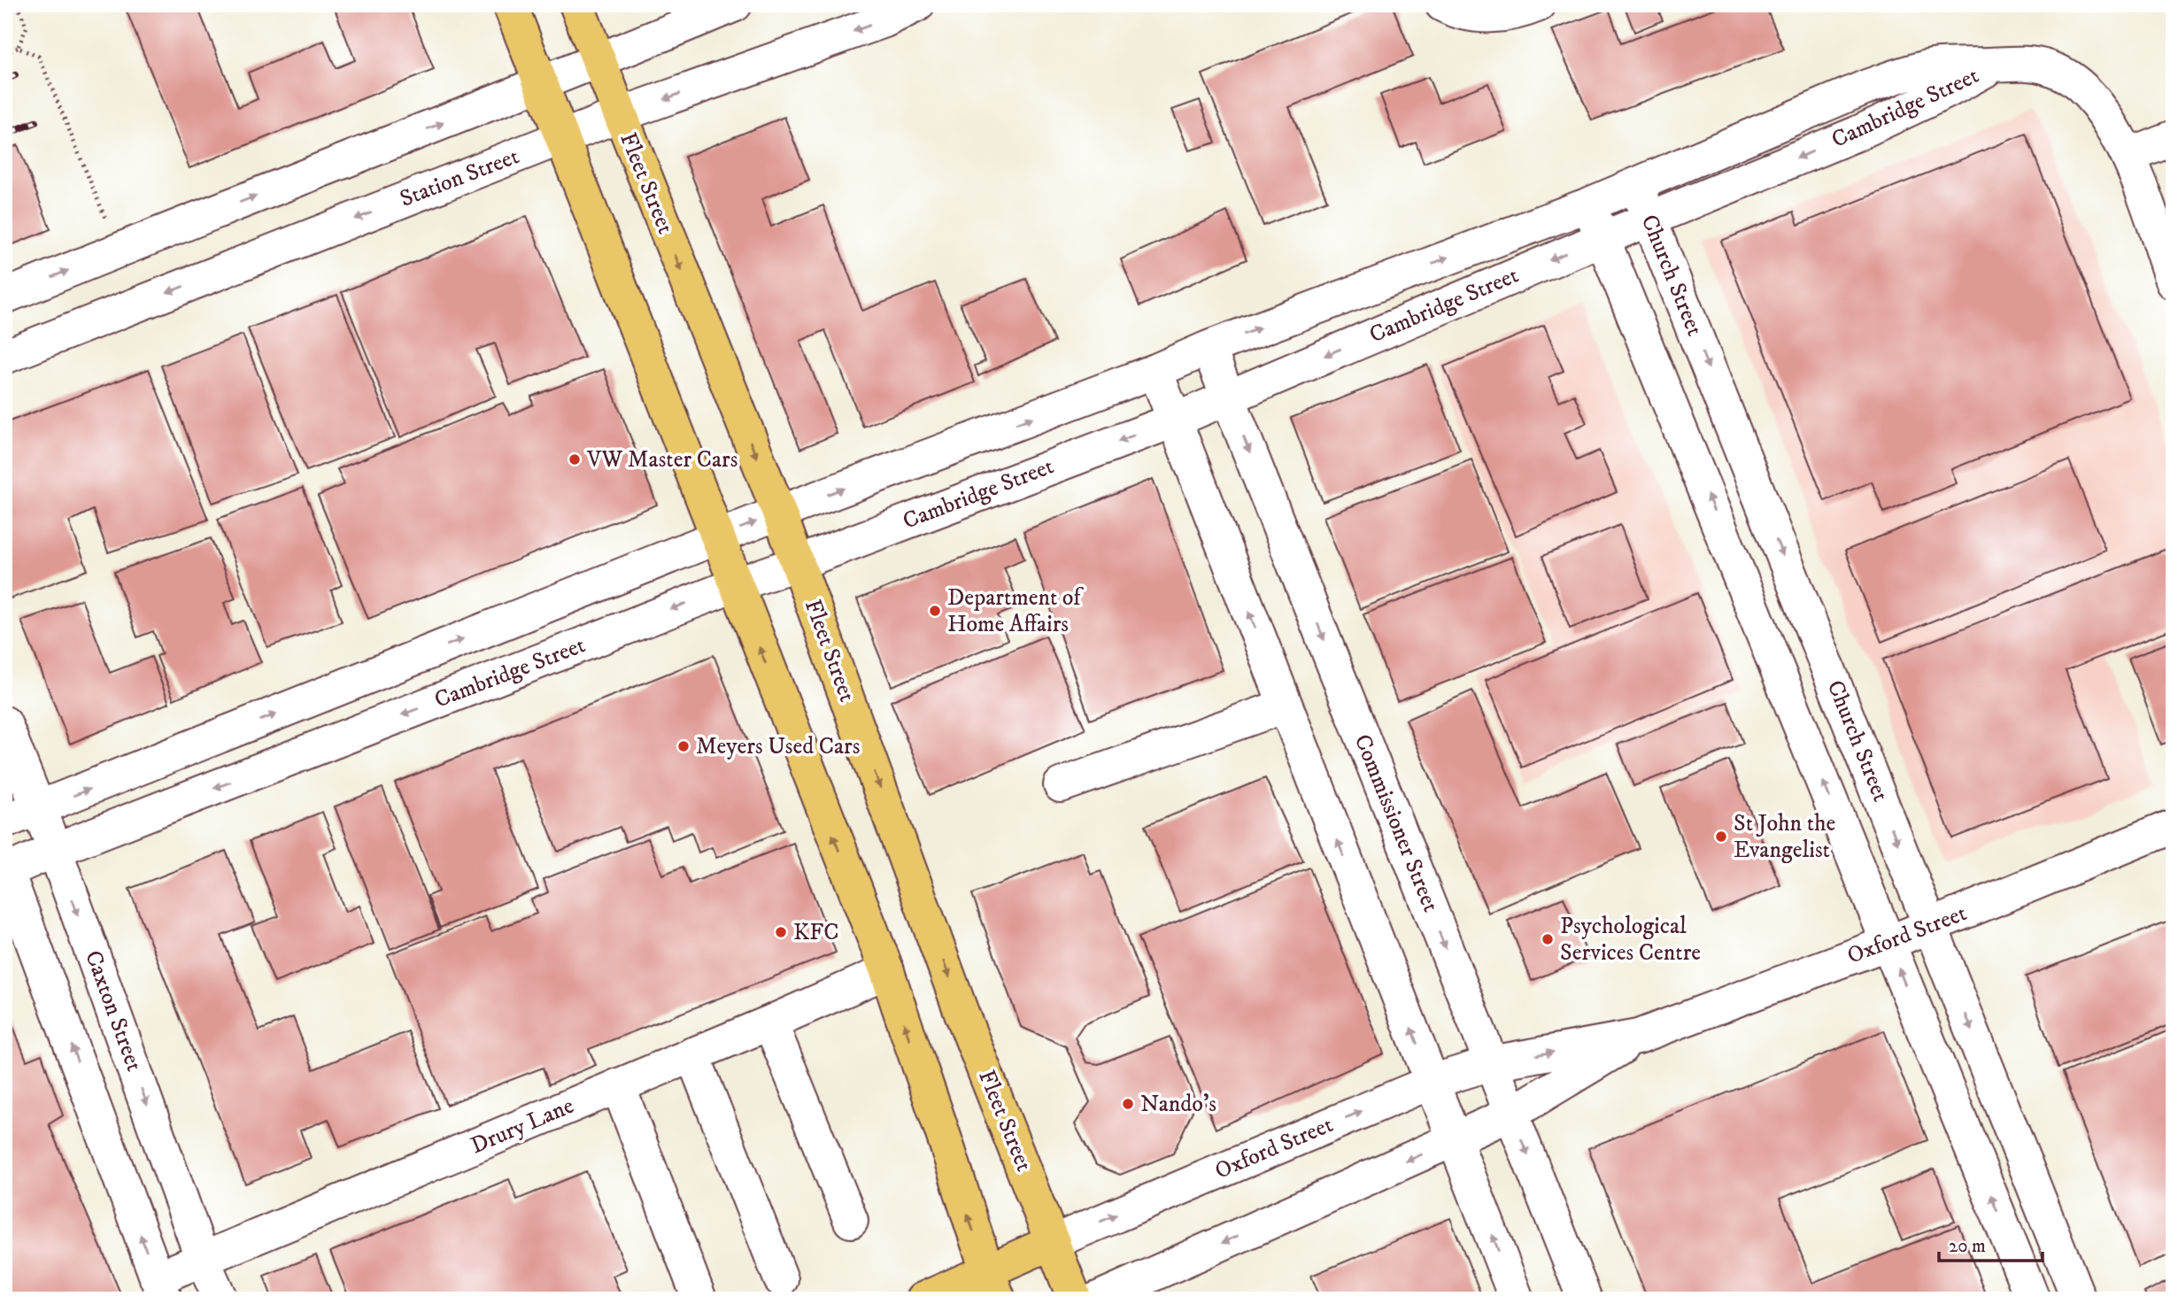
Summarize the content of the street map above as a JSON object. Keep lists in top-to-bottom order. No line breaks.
{"streets":{"main road":["Fleet Street","Oxford Street"],"street":["Cambridge Street","Station Street","Church Street","Commissioner Street","Caxton Street","Drury Lane"]},"crossings":[["Cambridge Street","Fleet Street"],["Cambridge Street","Church Street"],["Cambridge Street","Commissioner Street"],["Cambridge Street","Caxton Street"],["Station Street","Fleet Street"],["Fleet Street","Oxford Street"],["Church Street","Oxford Street"],["Commissioner Street","Oxford Street"],["Caxton Street","Drury Lane"]],"places":["VW Master Cars","Department of Home Affairs","Meyers Used Cars","St John the Evangelist","KFC","Psychological Services Centre","Nando's"],"scale_bar":"20 m"}
